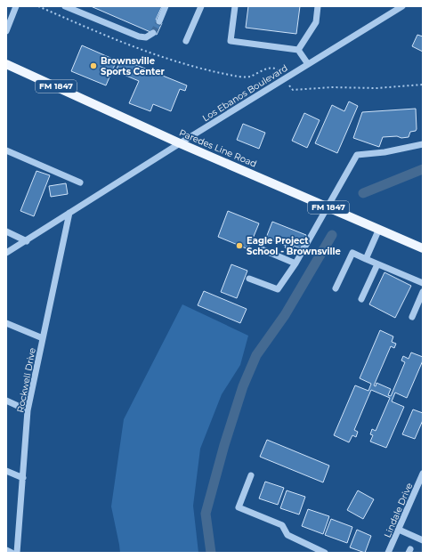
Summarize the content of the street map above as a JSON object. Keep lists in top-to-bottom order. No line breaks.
{"streets":{"main road":["FM 1847","Paredes Line Road"],"street":["Los Ebanos Boulevard","Rockwell Drive","Lindale Drive"]},"crossings":[["Los Ebanos Boulevard","Paredes Line Road"],["Los Ebanos Boulevard","Rockwell Drive"]],"places":["Brownsville Sports Center","Eagle Project School - Brownsville"]}
